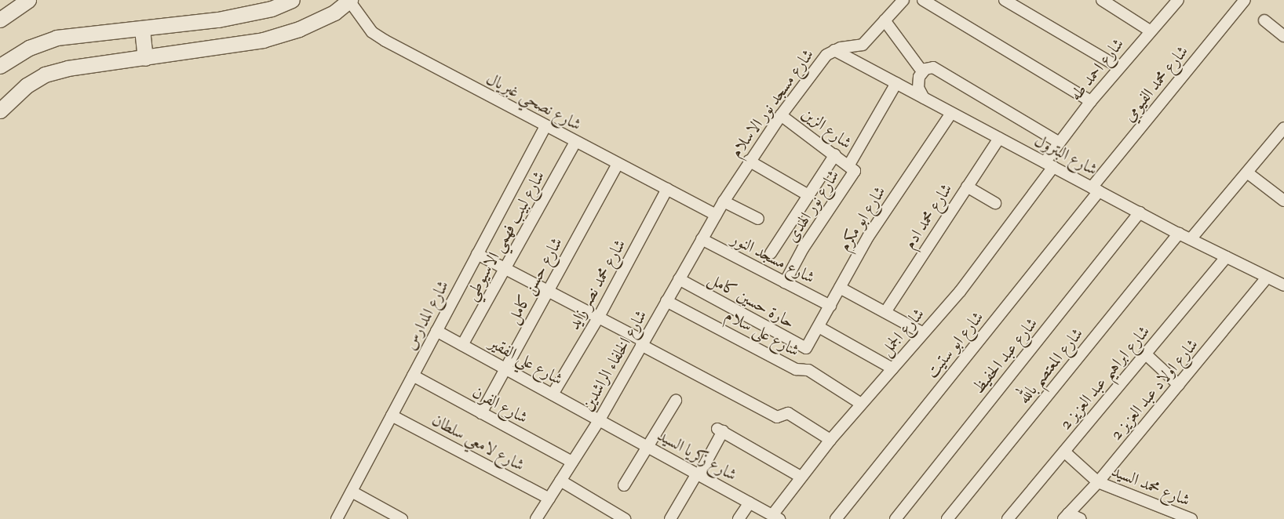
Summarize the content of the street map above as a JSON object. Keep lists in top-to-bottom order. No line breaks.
{"streets":{"street":["شارع احمد طه","شارع محمد الفيومي","شارع نصحي غبريال","شارع مسجد نور الاسلام","شارع الزين","شارع البترول","شارع نور الهدى","شارع محمد ادم","شارع ابو مكرم","شارع لبيب فهمي الاسيوطي","شارع مسجد النور","شارع حسن كامل","شارع محمد نصر زايد","حارة حسين كامل","شارع المدارس","شارع الجمل","شارع على سلام","شارع ابو ستيت","شارع عبد الحفيظ","شارع الخلفاء الراشدين","شارع علي الفقير","شارع المعتصم بالله","شارع ابراهيم عبد العزيز 2","شارع اولاد عبد العزيز 2","شارع الفرن","شارع لامعي سلطان","شارع زكريا السيد","شارع محمد السيد"]},"crossings":[["شارع احمد طه","شارع البترول"],["شارع احمد طه","شارع الجمل"],["شارع محمد الفيومي","شارع البترول"],["شارع محمد الفيومي","شارع ابو ستيت"],["شارع نصحي غبريال","شارع مسجد نور الاسلام"],["شارع نصحي غبريال","شارع لبيب فهمي الاسيوطي"],["شارع نصحي غبريال","شارع حسن كامل"],["شارع نصحي غبريال","شارع محمد نصر زايد"],["شارع نصحي غبريال","شارع المدارس"],["شارع نصحي غبريال","شارع الخلفاء الراشدين"],["شارع مسجد نور الاسلام","شارع الزين"],["شارع مسجد نور الاسلام","شارع البترول"],["شارع مسجد نور الاسلام","شارع الخلفاء الراشدين"],["شارع الزين","شارع نور الهدى"],["شارع البترول","شارع نور الهدى"],["شارع البترول","شارع محمد ادم"],["شارع البترول","شارع ابو مكرم"],["شارع البترول","شارع الجمل"],["شارع البترول","شارع ابو ستيت"],["شارع البترول","شارع عبد الحفيظ"],["شارع البترول","شارع المعتصم بالله"],["شارع البترول","شارع ابراهيم عبد العزيز 2"],["شارع البترول","شارع اولاد عبد العزيز 2"],["شارع نور الهدى","شارع مسجد النور"],["شارع ابو مكرم","شارع مسجد النور"],["شارع ابو مكرم","حارة حسين كامل"],["شارع لبيب فهمي الاسيوطي","شارع علي الفقير"],["شارع مسجد النور","شارع الخلفاء الراشدين"],["شارع حسن كامل","شارع علي الفقير"],["شارع حسن كامل","شارع الفرن"],["شارع محمد نصر زايد","شارع علي الفقير"],["حارة حسين كامل","شارع الخلفاء الراشدين"],["شارع المدارس","شارع علي الفقير"],["شارع المدارس","شارع الفرن"],["شارع المدارس","شارع لامعي سلطان"],["شارع الجمل","شارع على سلام"],["شارع الجمل","شارع زكريا السيد"],["شارع على سلام","شارع الخلفاء الراشدين"],["شارع الخلفاء الراشدين","شارع علي الفقير"],["شارع الخلفاء الراشدين","شارع الفرن"],["شارع الخلفاء الراشدين","شارع لامعي سلطان"],["شارع الخلفاء الراشدين","شارع زكريا السيد"],["شارع علي الفقير","شارع زكريا السيد"],["شارع اولاد عبد العزيز 2","شارع محمد السيد"]]}
